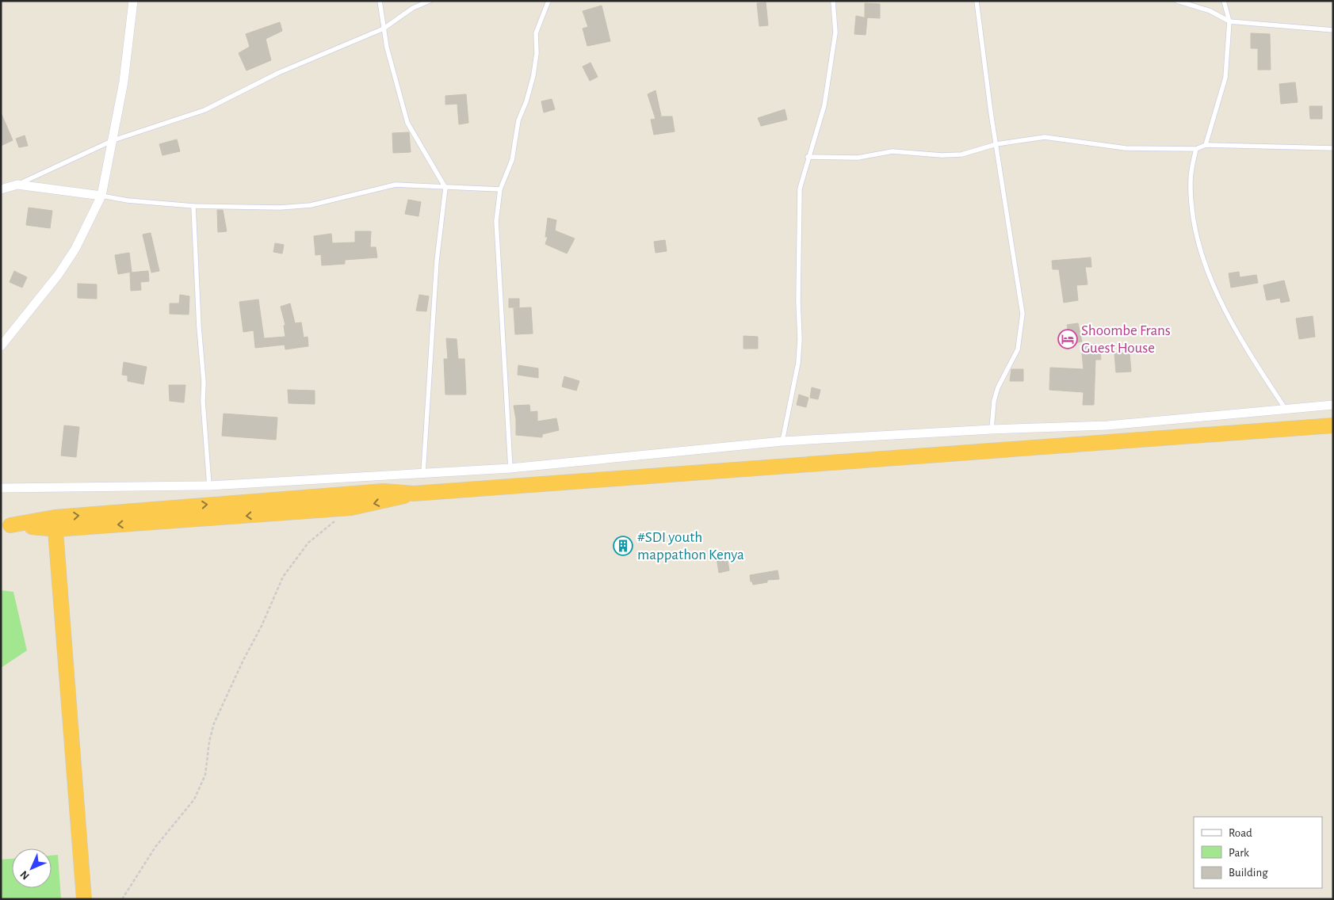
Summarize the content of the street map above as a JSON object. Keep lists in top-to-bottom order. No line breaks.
{"places":{"hotel":["Shoombe Frans Guest House"],"building":["#SDI youth mappathon Kenya"]},"legend":["Road","Park","Building"],"north":"bottom left"}
